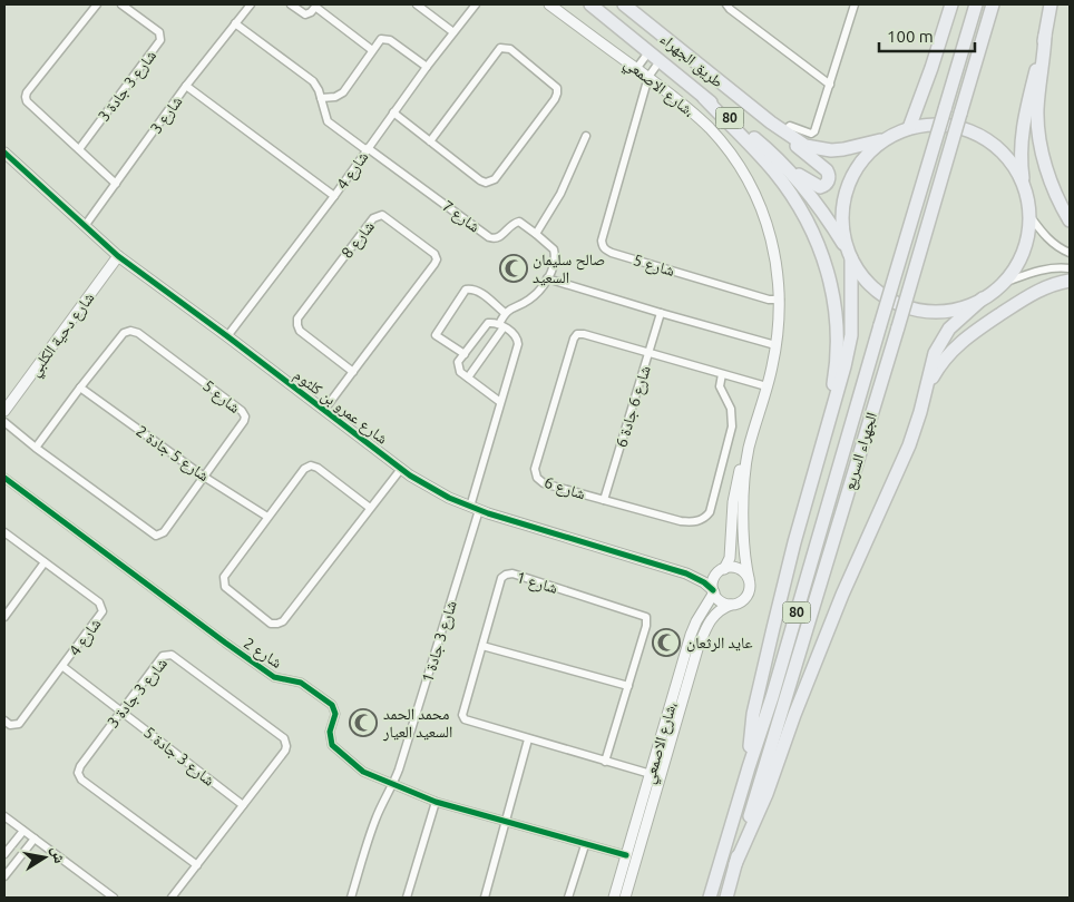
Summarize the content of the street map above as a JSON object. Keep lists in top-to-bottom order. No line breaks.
{"streets":{"highway":["طريق الجهراء","80","الجهراء السريع"],"street":["شارع 3 جادة 3","شارع الاصمعي،","شارع 3","شارع 4","شارع 7","شارع 8","شارع 5","شارع دحية الكلبي","شارع عمرو بن كلثوم","شارع 6 جادة 6","شارع 5 جادة 2","شارع 6","شارع 1","شارع 3 جادة 1","شارع 2","شارع 3 جادة 5"]},"crossings":[["طريق الجهراء","شارع الاصمعي،"],["طريق الجهراء","80"],["طريق الجهراء","شارع 5"],["شارع 3 جادة 3","شارع 3 جادة 5"],["شارع الاصمعي،","شارع 5"],["شارع الاصمعي،","شارع عمرو بن كلثوم"],["شارع الاصمعي،","شارع 6"],["شارع الاصمعي،","شارع 1"],["شارع الاصمعي،","شارع 2"],["شارع 3","شارع عمرو بن كلثوم"],["شارع 4","شارع 7"],["شارع 4","شارع عمرو بن كلثوم"],["شارع 4","شارع 3 جادة 5"],["شارع 8","شارع عمرو بن كلثوم"],["شارع 5","شارع 5 جادة 2"],["شارع دحية الكلبي","شارع عمرو بن كلثوم"],["شارع عمرو بن كلثوم","شارع 3 جادة 1"],["شارع 6 جادة 6","شارع 6"],["شارع 3 جادة 1","شارع 2"]],"places":{"mosque":["صالح سليمان السعيد","عايد الرثعان","محمد الحمد السعيد العيار"]},"scale_bar":"100 m","north":"right"}
